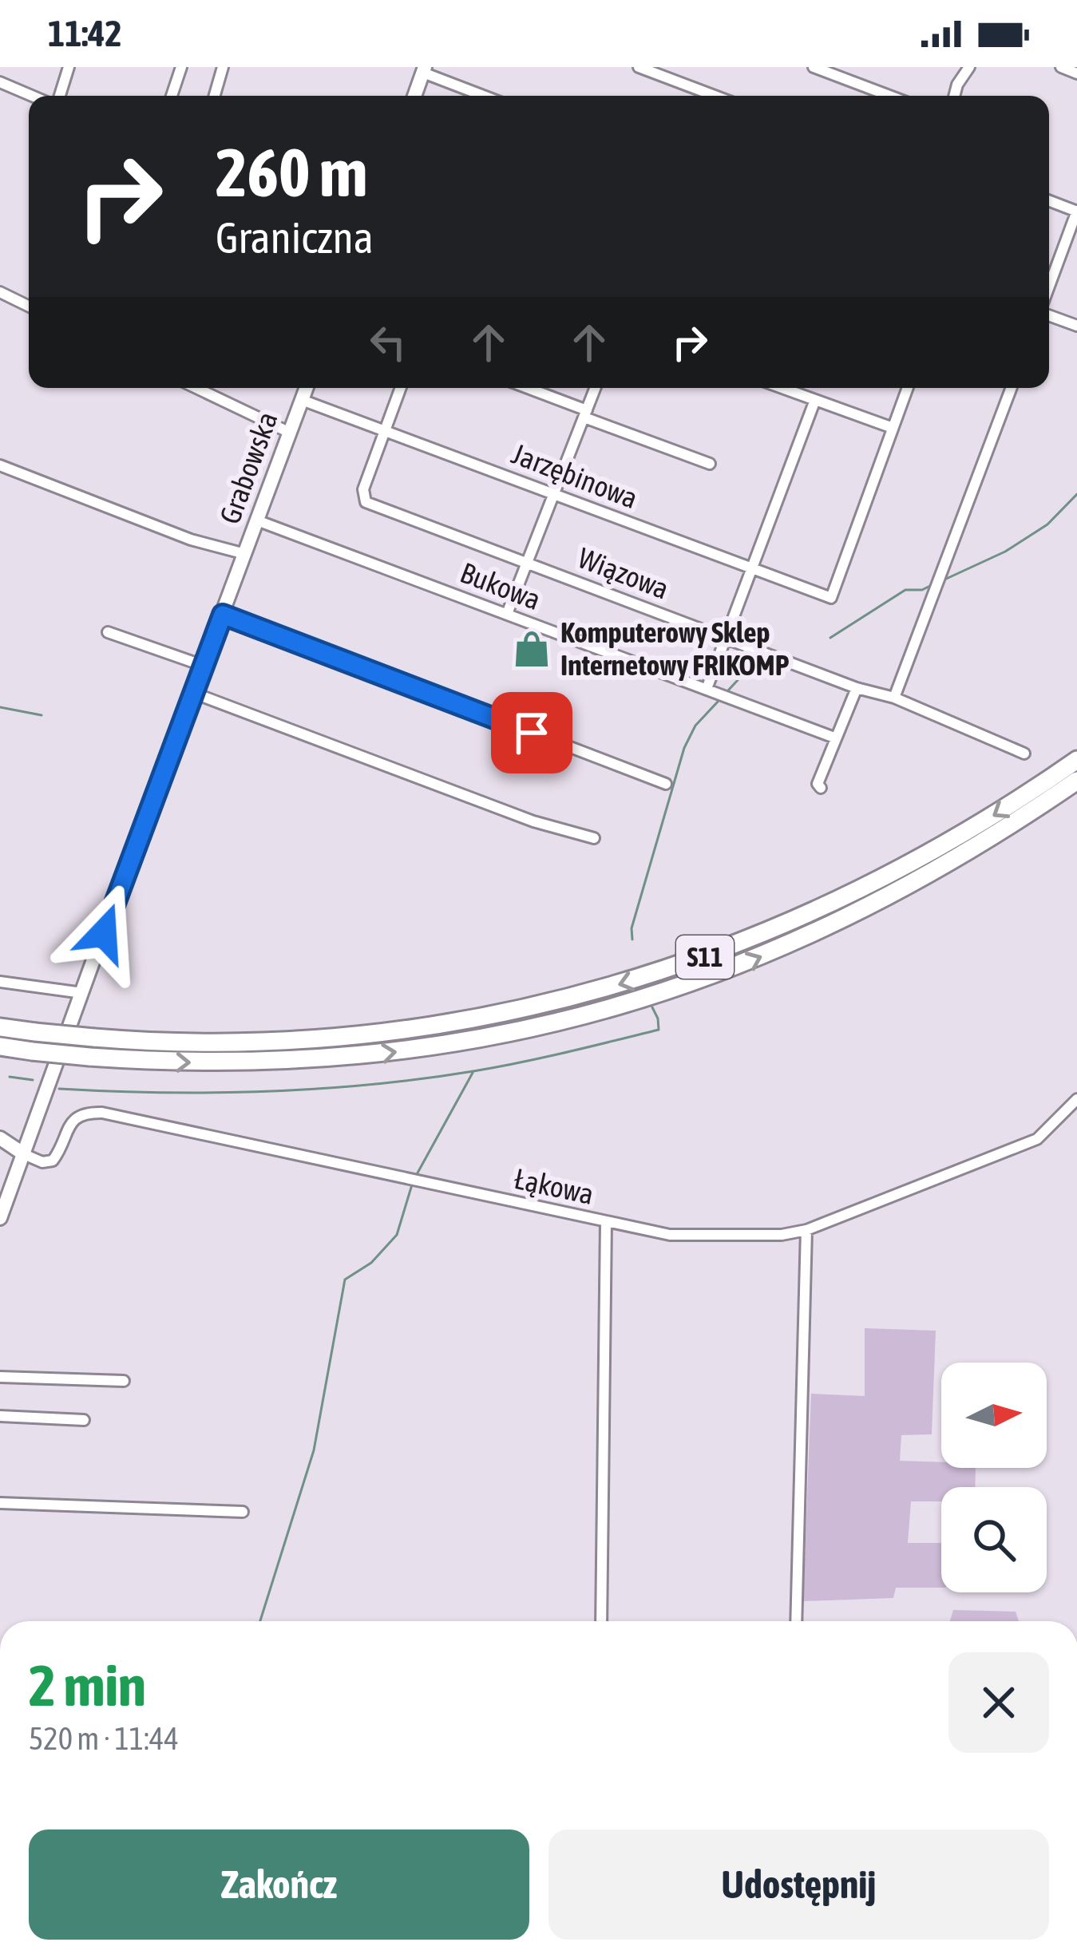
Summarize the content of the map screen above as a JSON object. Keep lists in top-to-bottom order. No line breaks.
{"streets":{"highway":["S11"],"street":["Grabowska","Jarzębinowa","Wiązowa","Bukowa","Łąkowa"]},"crossings":[["Grabowska","Jarzębinowa"],["Grabowska","Bukowa"],["Grabowska","Łąkowa"],["Jarzębinowa","Wiązowa"]],"places":{"shop":["Komputerowy Sklep Internetowy FRIKOMP"]},"north":"right","page":{"status":"11:42","turn":["260 m","Graniczna"],"heading":["2 min","520 m · 11:44"],"buttons":["Zakończ","Udostępnij"]}}
